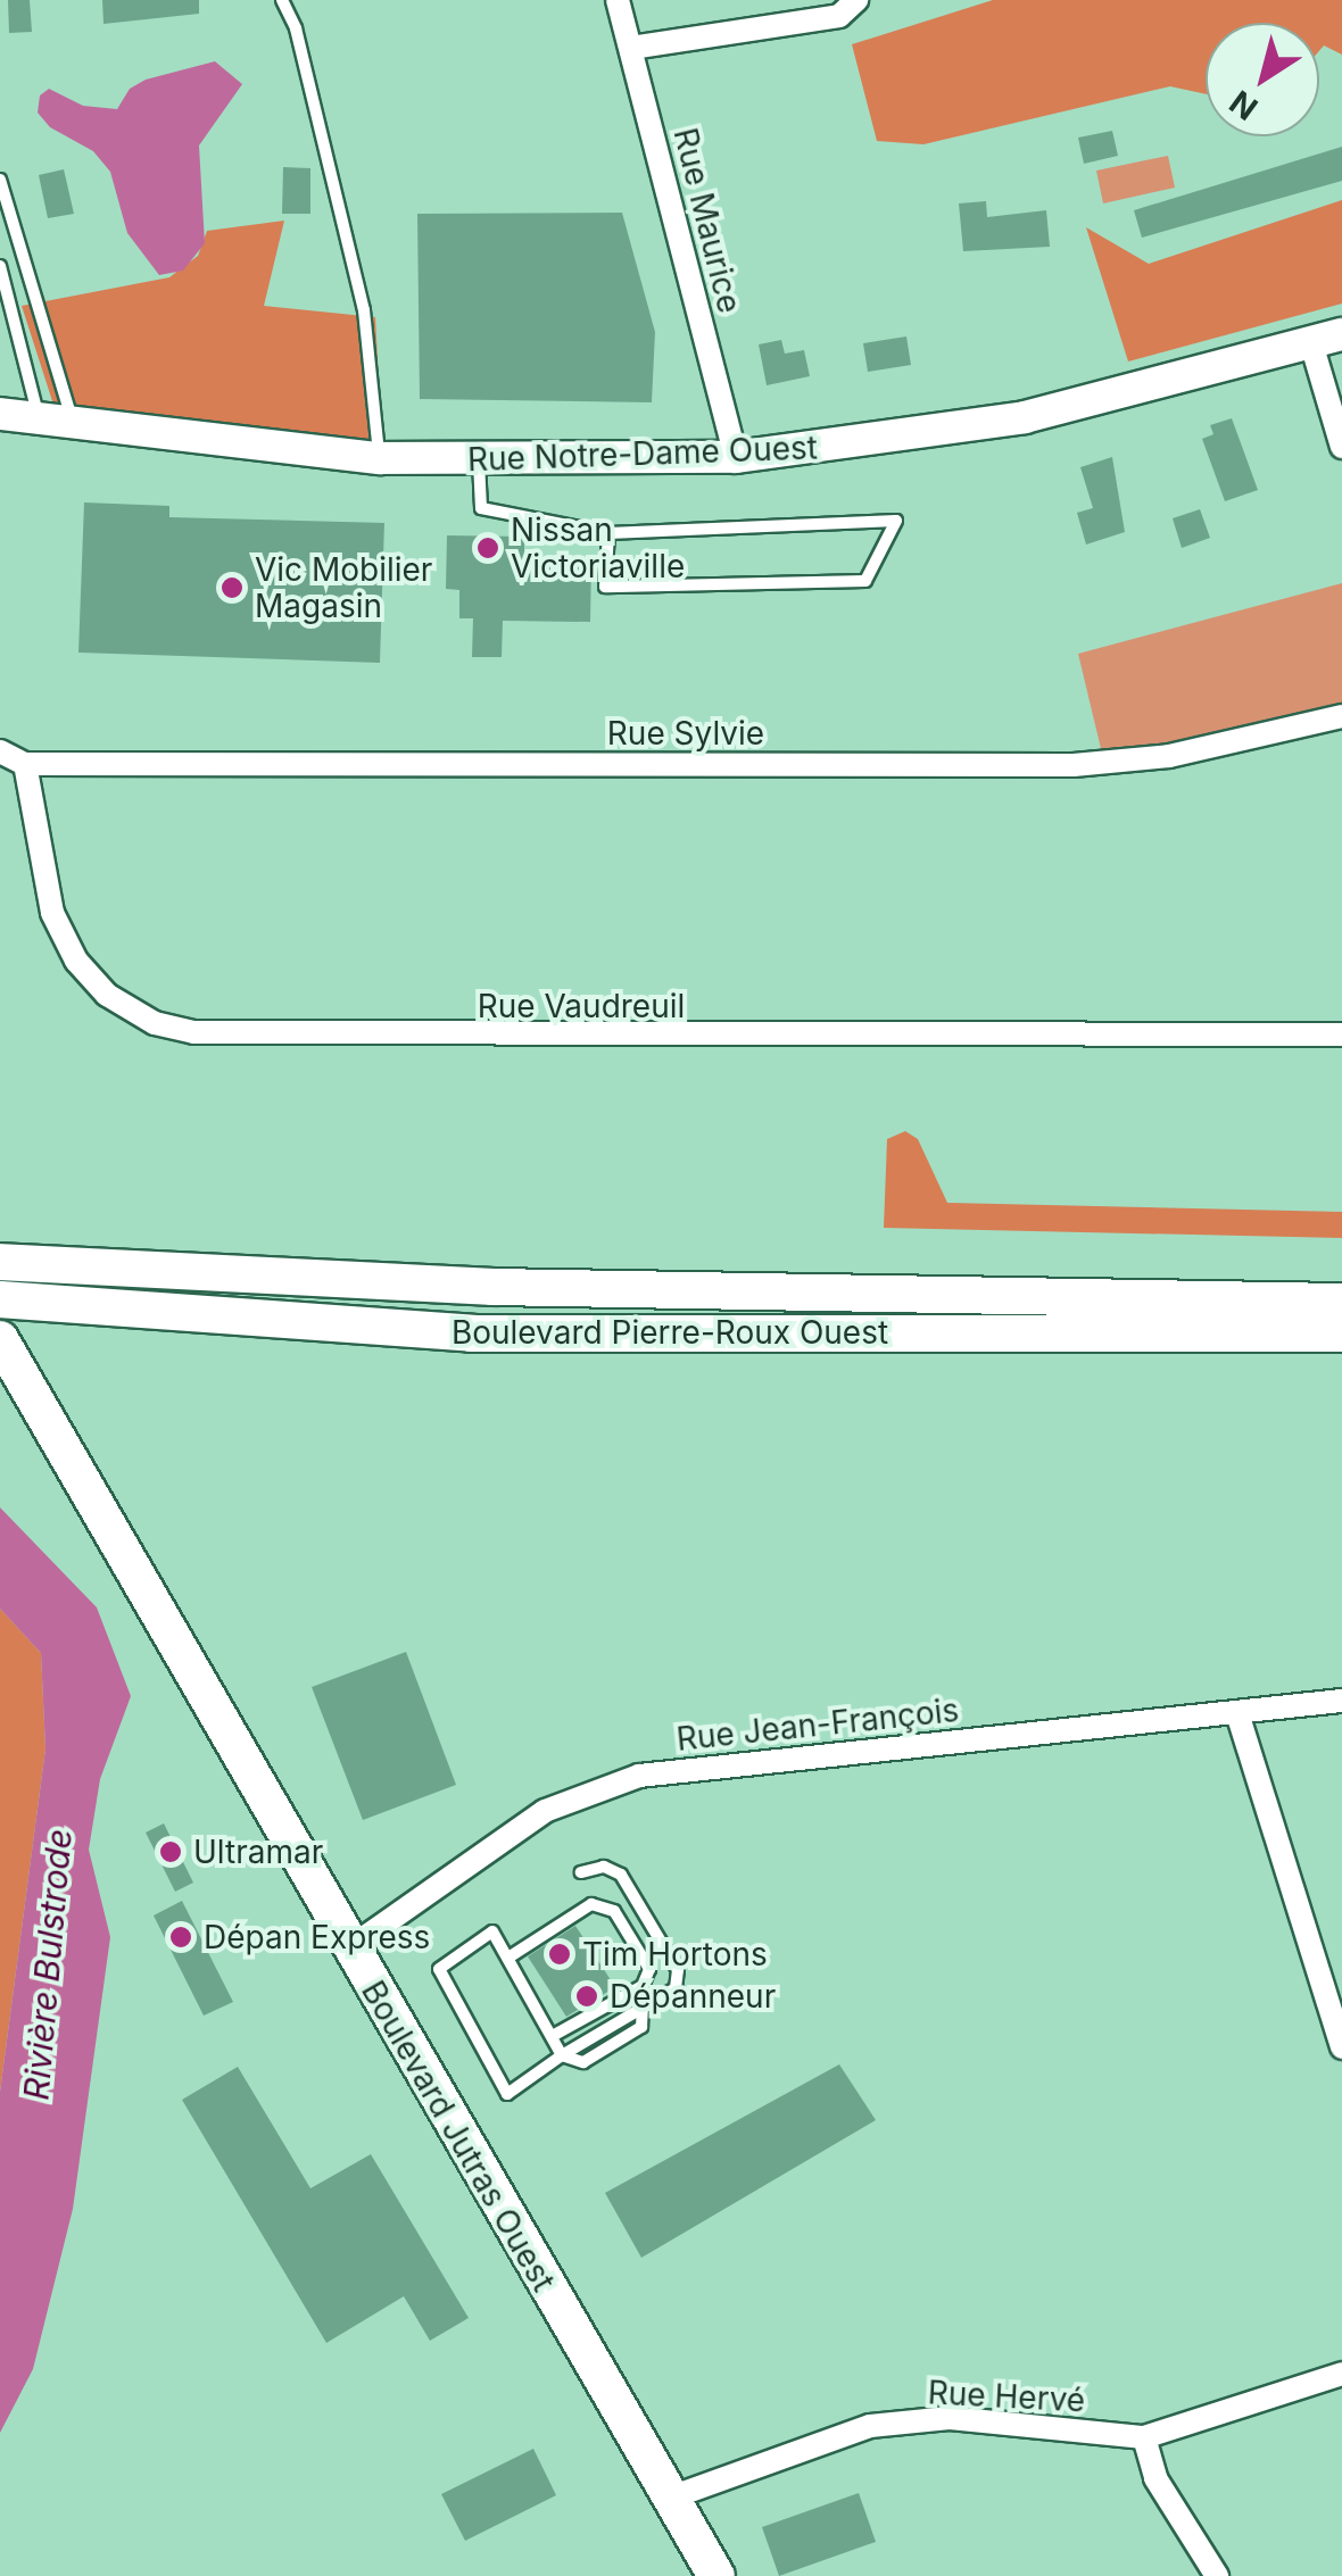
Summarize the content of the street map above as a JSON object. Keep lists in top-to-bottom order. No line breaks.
{"streets":{"main road":["Boulevard Pierre-Roux Ouest","Boulevard Jutras Ouest"],"street":["Rue Maurice","Rue Notre-Dame Ouest","Rue Sylvie","Rue Vaudreuil","Rue Jean-François","Rue Hervé"]},"crossings":[["Rue Maurice","Rue Notre-Dame Ouest"],["Rue Sylvie","Rue Vaudreuil"],["Rue Jean-François","Boulevard Jutras Ouest"],["Boulevard Jutras Ouest","Rue Hervé"]],"water":["Rivière Bulstrode"],"places":["Nissan Victoriaville","Vic Mobilier Magasin","Ultramar","Dépan Express","Tim Hortons","Dépanneur"],"north":"bottom left"}
